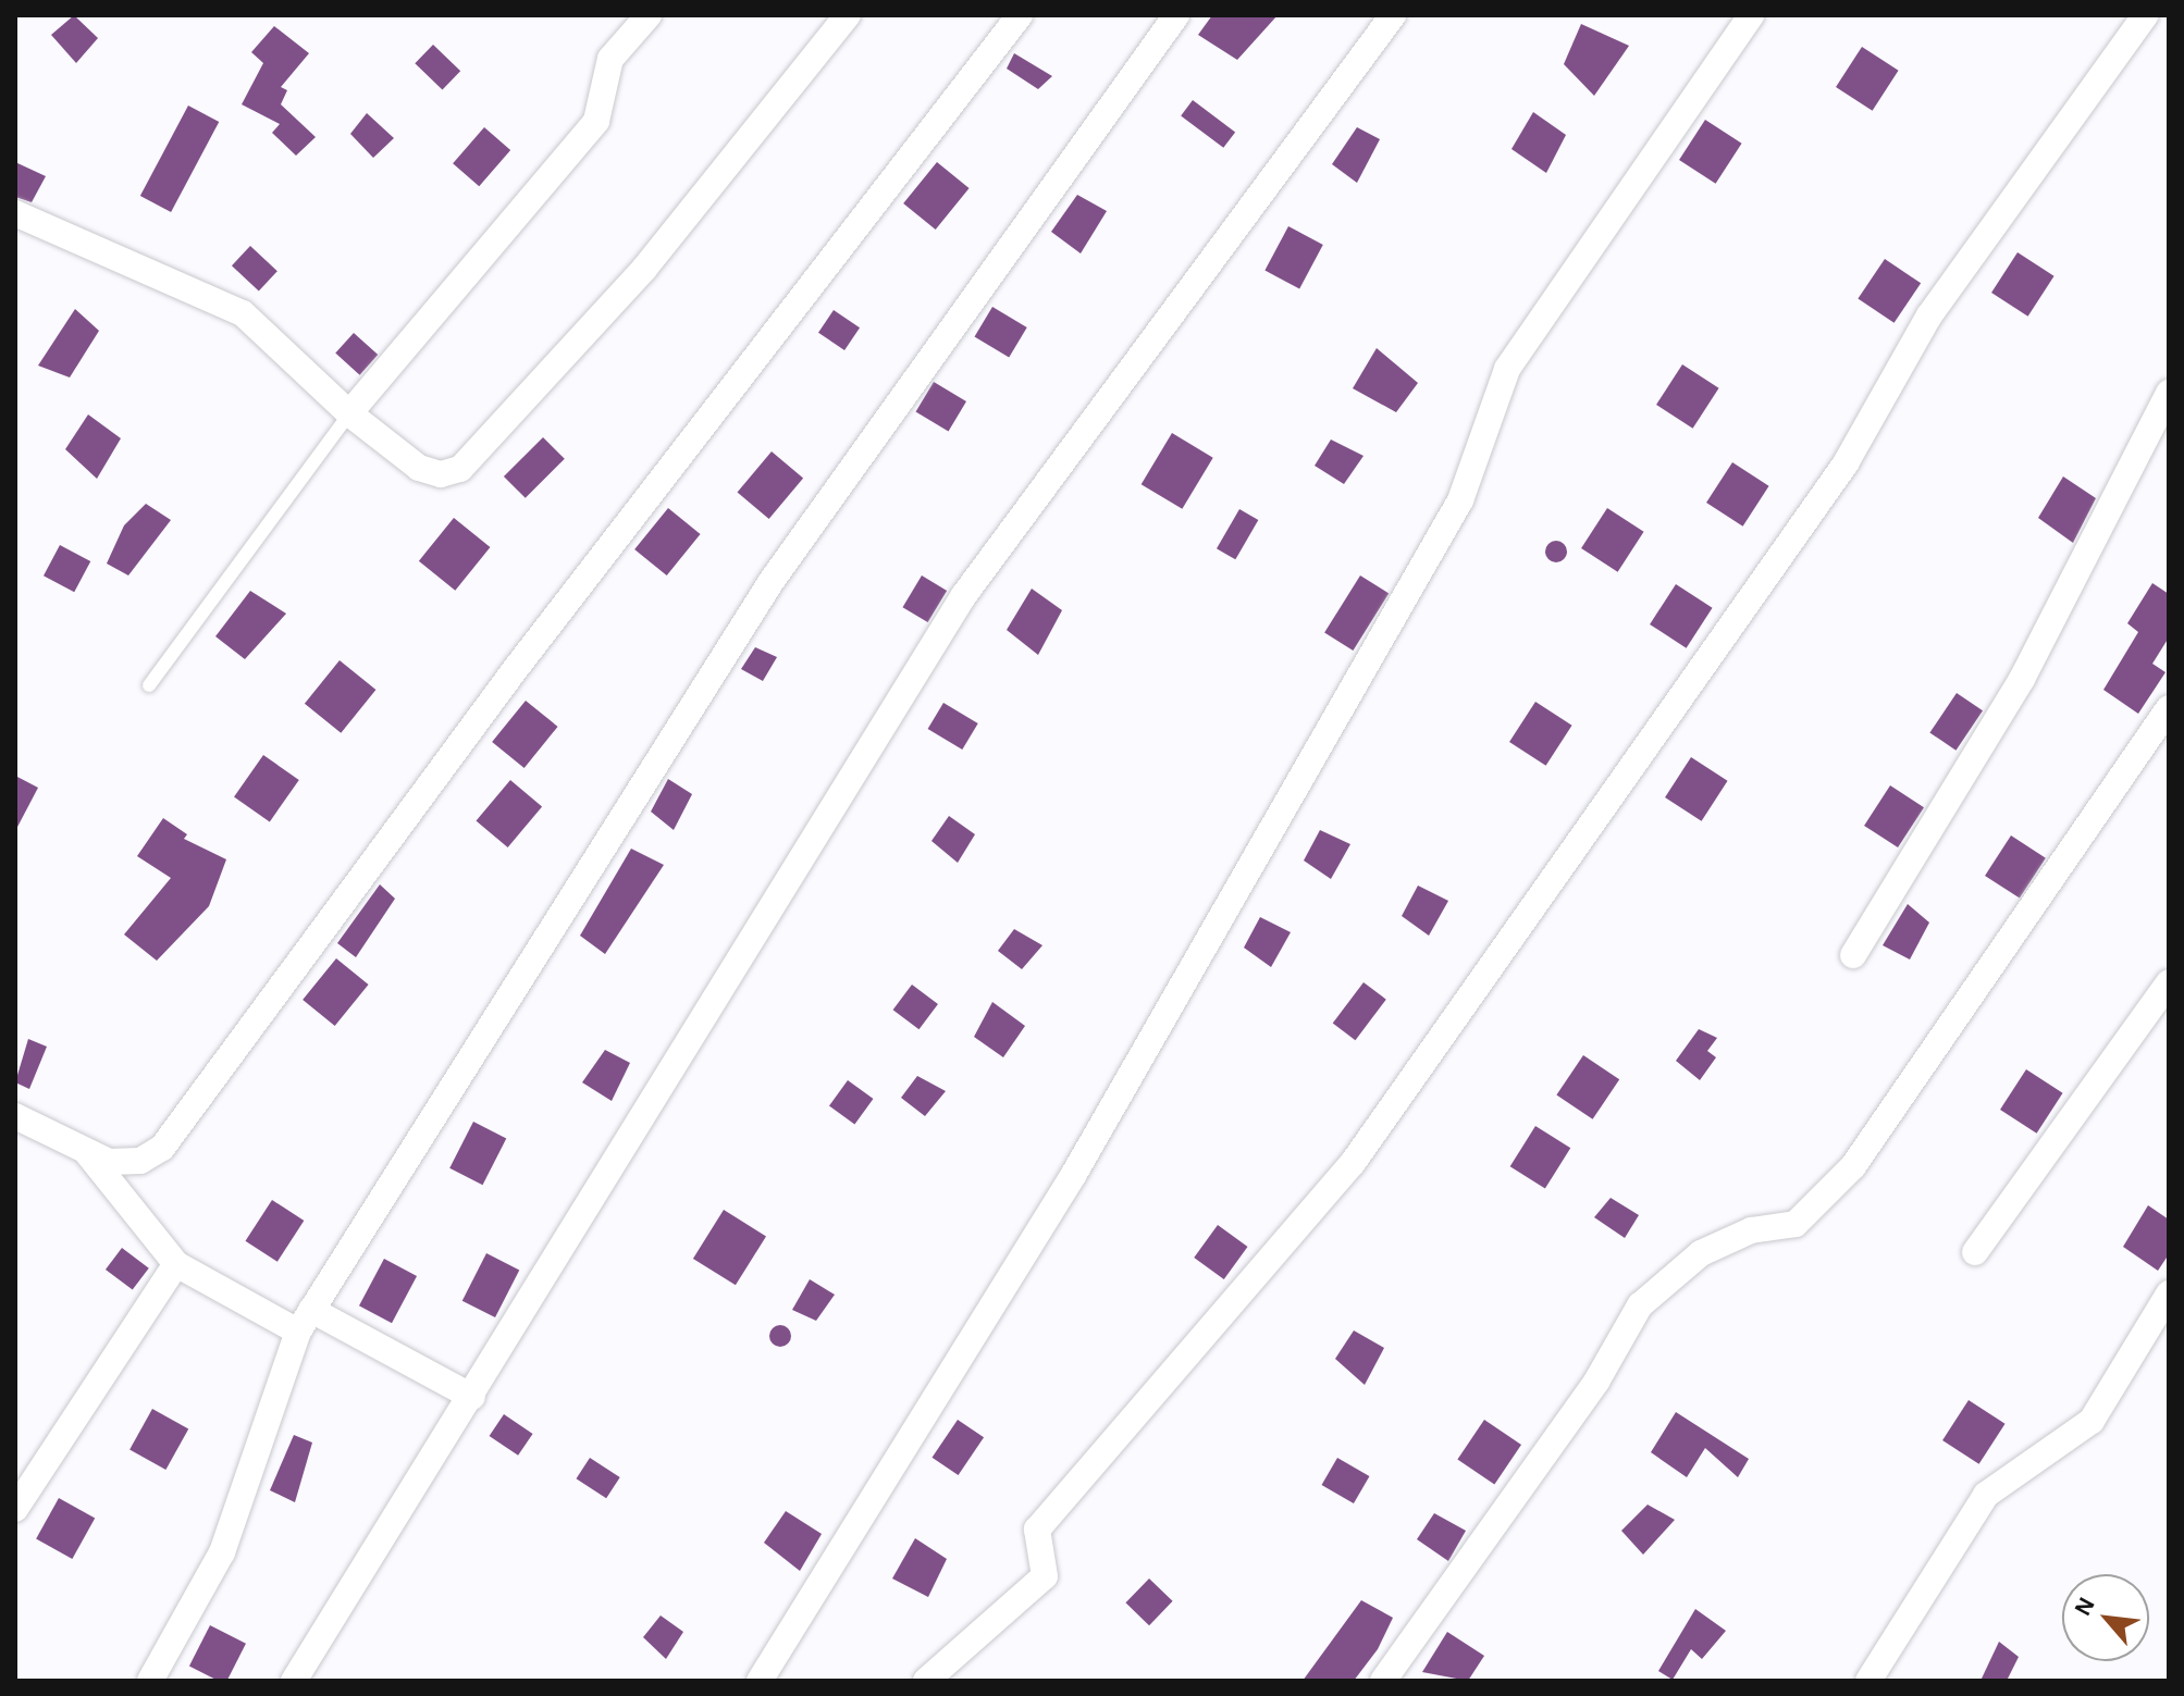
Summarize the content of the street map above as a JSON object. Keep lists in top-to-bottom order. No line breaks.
{"north":"top left"}
